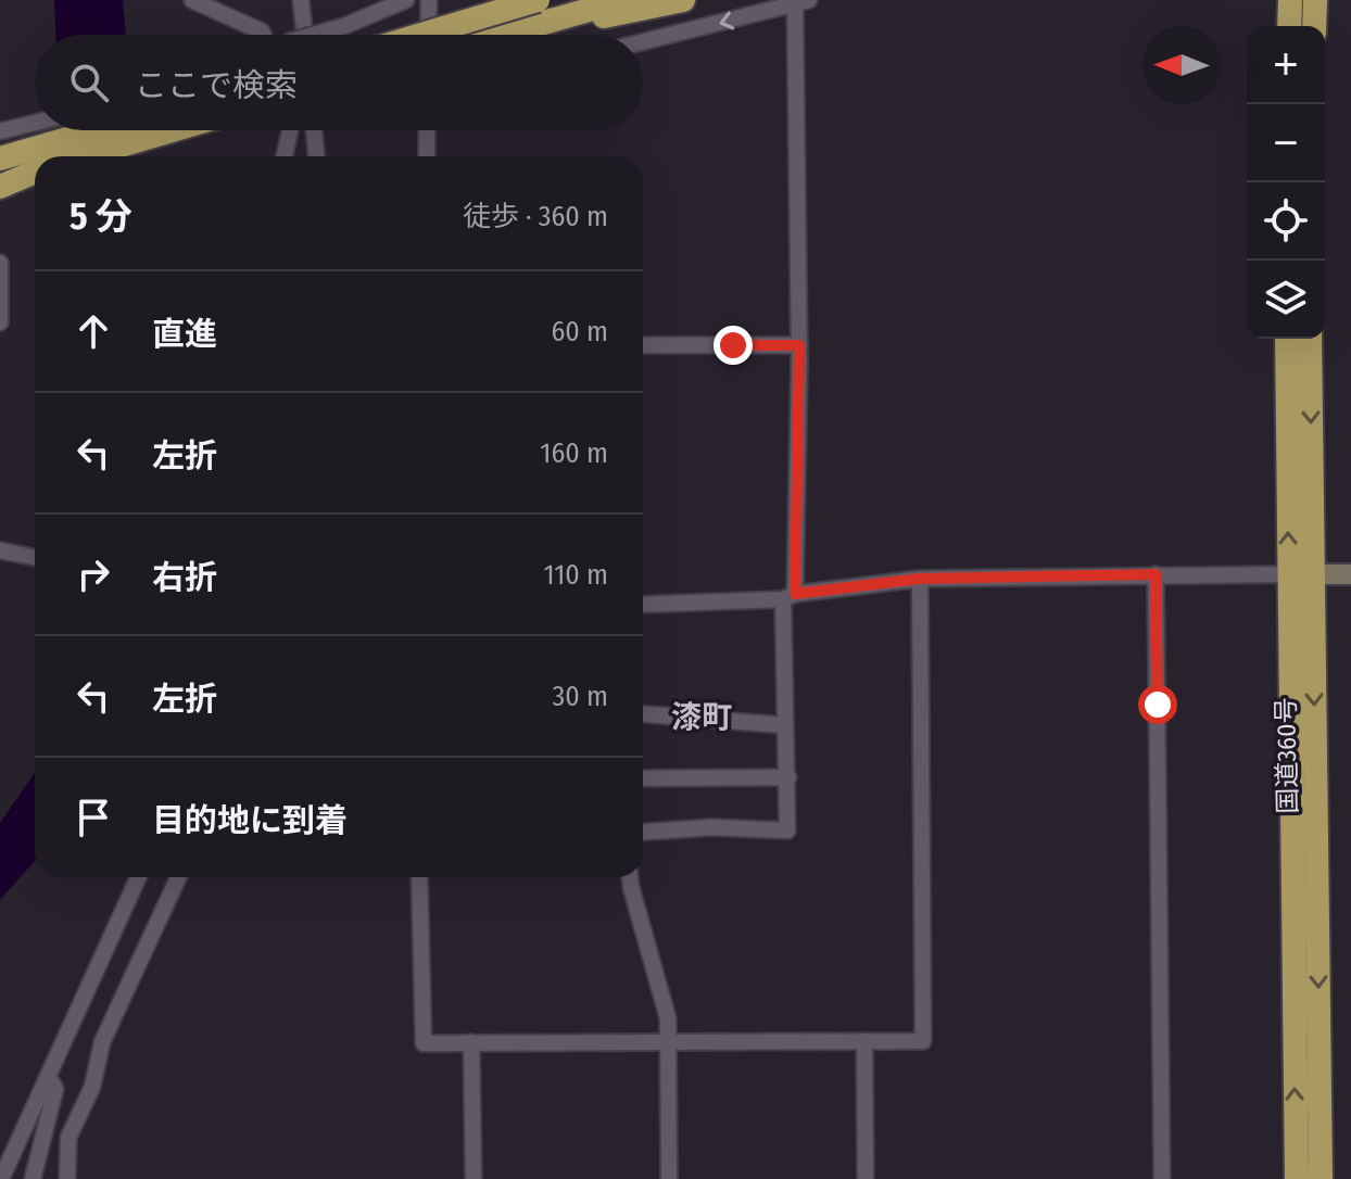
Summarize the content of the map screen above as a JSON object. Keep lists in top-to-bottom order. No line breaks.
{"streets":{"highway":["国道360号"]},"districts":["漆町"],"north":"left","page":{"map_buttons":["+","−"],"search":"ここで検索","heading":["5 分","徒歩 · 360 m"],"list":[["直進","60 m"],["左折","160 m"],["右折","110 m"],["左折","30 m"],"目的地に到着"]}}
